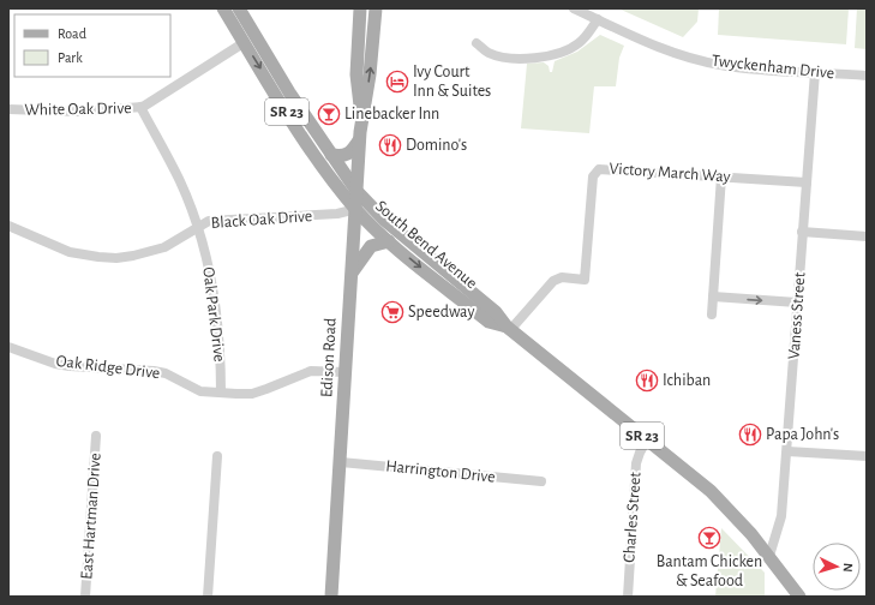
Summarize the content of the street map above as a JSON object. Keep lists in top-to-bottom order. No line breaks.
{"streets":{"main road":["SR 23","South Bend Avenue","Edison Road"],"street":["Twyckenham Drive","White Oak Drive","Victory March Way","Black Oak Drive","Oak Park Drive","Vaness Street","Oak Ridge Drive","Harrington Drive","East Hartman Drive","Charles Street"]},"crossings":[["Twyckenham Drive","Vaness Street"],["White Oak Drive","South Bend Avenue"],["White Oak Drive","Oak Park Drive"],["Victory March Way","South Bend Avenue"],["Victory March Way","Vaness Street"],["Black Oak Drive","South Bend Avenue"],["Black Oak Drive","Oak Park Drive"],["Black Oak Drive","Edison Road"],["South Bend Avenue","Vaness Street"],["South Bend Avenue","Edison Road"],["South Bend Avenue","Charles Street"],["Oak Park Drive","Oak Ridge Drive"],["Edison Road","Oak Ridge Drive"],["Edison Road","Harrington Drive"]],"places":{"hotel":["Ivy Court Inn & Suites"],"bar":["Linebacker Inn","Bantam Chicken & Seafood"],"restaurant":["Domino's","Ichiban","Papa John's"],"supermarket":["Speedway"]},"legend":["Road","Park"],"north":"right"}
